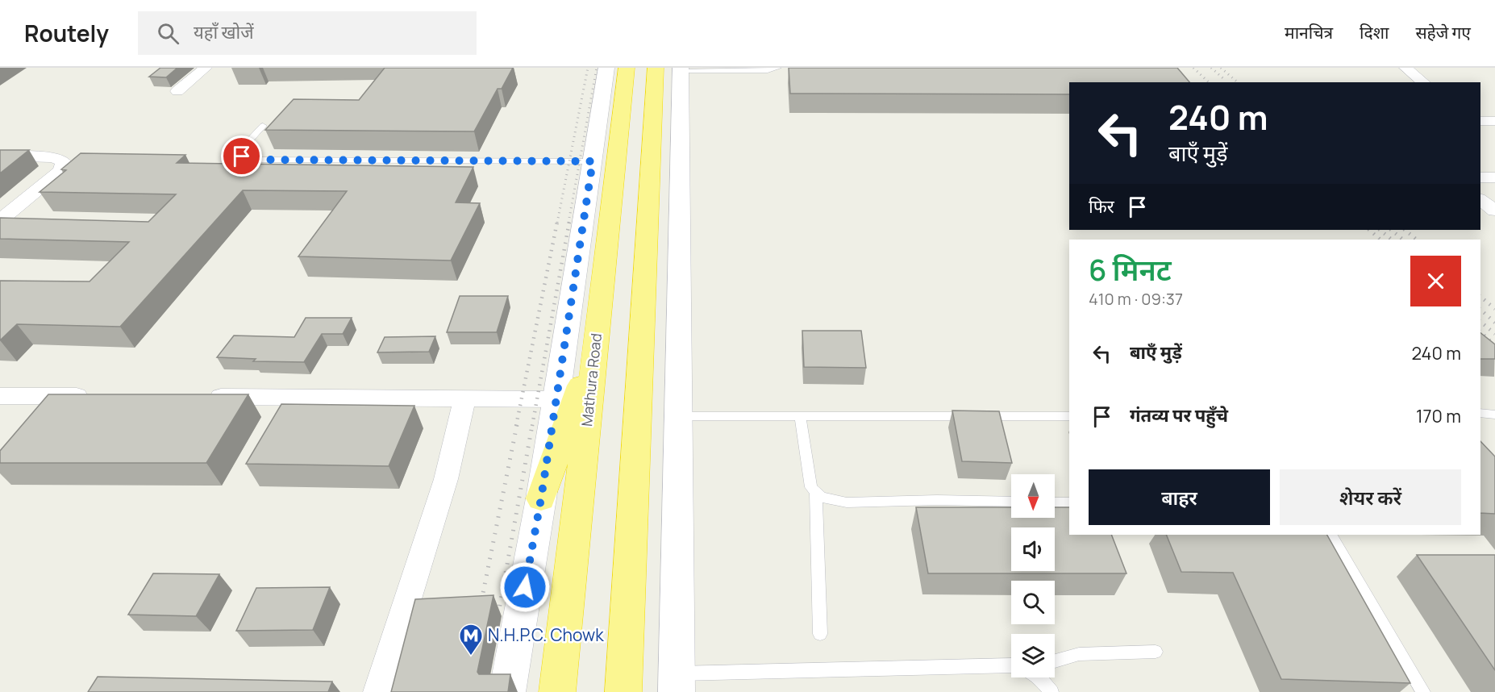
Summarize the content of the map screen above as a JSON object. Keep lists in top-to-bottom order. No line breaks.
{"streets":{"highway":["Mathura Road"]},"places":{"metro station":["N.H.P.C. Chowk"]},"north":"bottom","page":{"header":"Routely","search":"यहाँ खोजें","nav":["मानचित्र","दिशा","सहेजे गए"],"turn":["240 m","बाएँ मुड़ें"],"then":"फिर","heading":["6 मिनट","410 m · 09:37"],"list":[{"name":"बाएँ मुड़ें","value":"240 m"},{"name":"गंतव्य पर पहुँचे","value":"170 m"}],"buttons":["बाहर","शेयर करें"]}}
